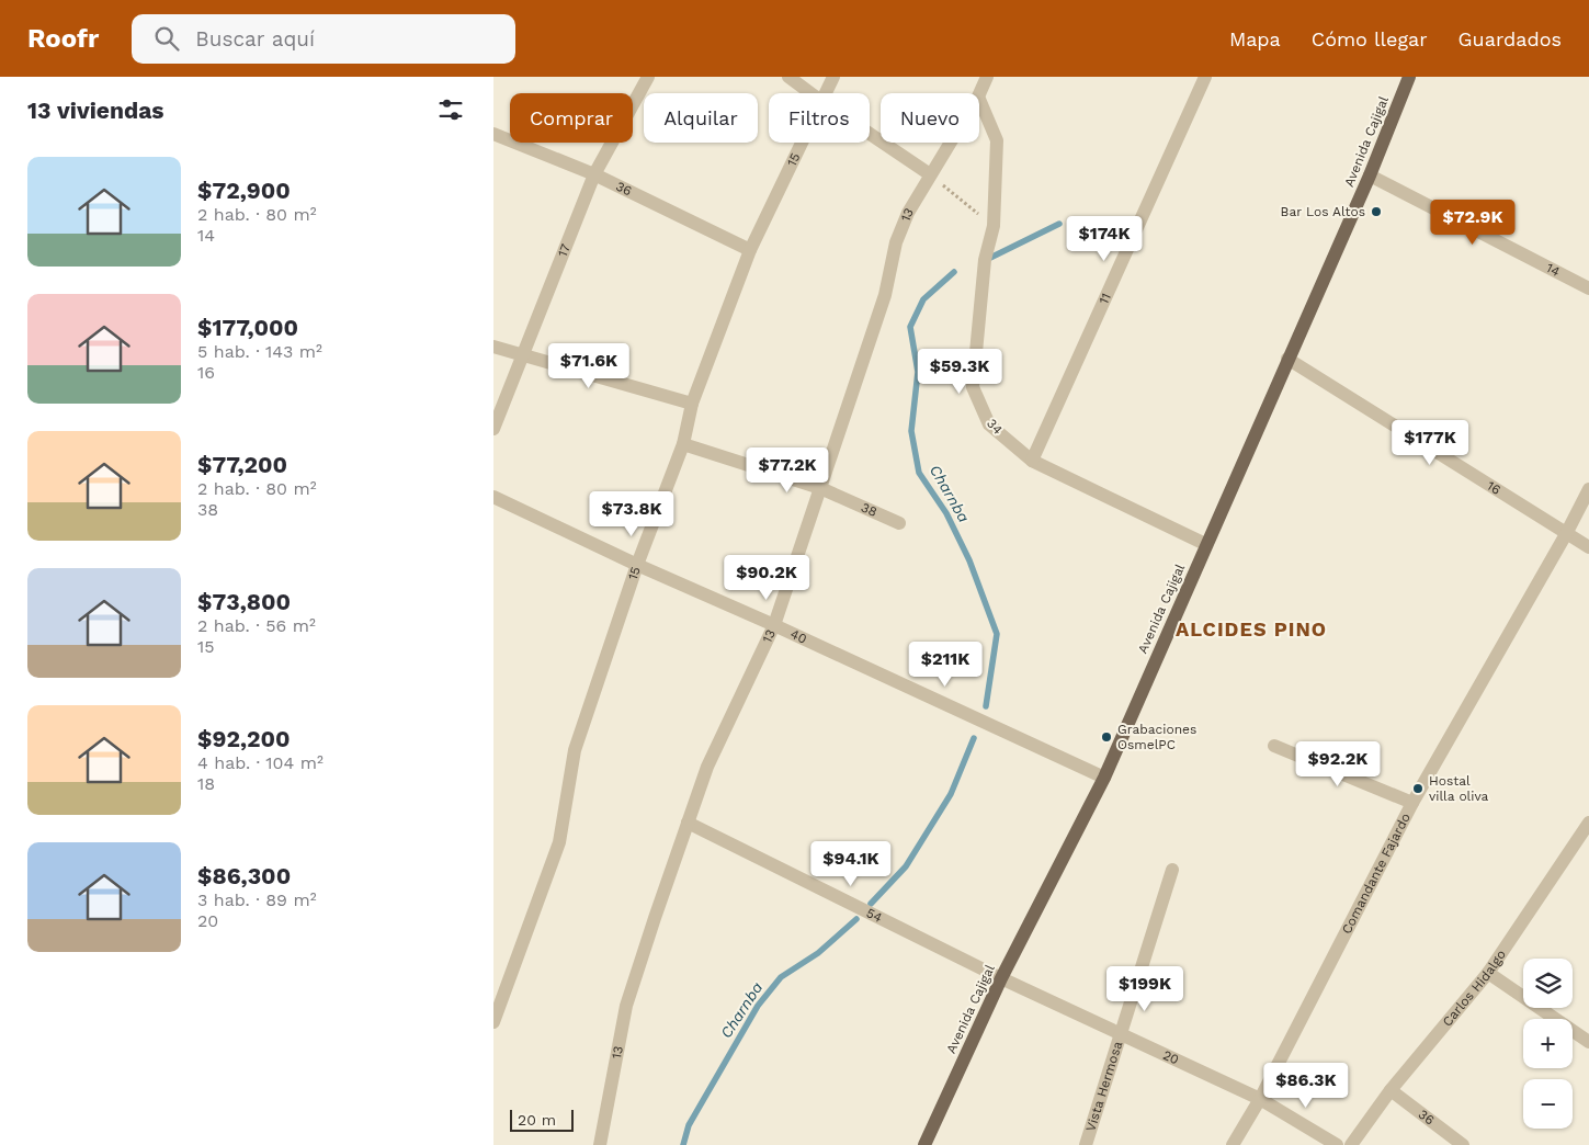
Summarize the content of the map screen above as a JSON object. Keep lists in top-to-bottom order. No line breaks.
{"streets":{"main road":["Avenida Cajigal"],"street":["15","36","13","17","14","11","34","16","38","40","Comandante Fajardo","54","Carlos Hidalgo","20","Vista Hermosa"]},"crossings":[["Avenida Cajigal","14"],["Avenida Cajigal","34"],["Avenida Cajigal","16"],["Avenida Cajigal","40"],["Avenida Cajigal","54"],["Avenida Cajigal","20"],["15","36"],["15","38"],["15","40"],["36","17"],["36","Carlos Hidalgo"],["13","38"],["13","40"],["13","54"],["11","34"],["16","Comandante Fajardo"],["Comandante Fajardo","20"],["54","20"],["20","Vista Hermosa"]],"districts":["ALCIDES PINO"],"water":["Charnba"],"places":["Bar Los Altos","Grabaciones OsmelPC","Hostal villa oliva"],"scale_bar":"20 m","page":{"header":"Roofr","search":"Buscar aquí","nav":["Mapa","Cómo llegar","Guardados"],"heading":"13 viviendas","chip":["Comprar","Alquilar","Filtros","Nuevo"],"list":[{"name":"$72,900","note":"2 hab. · 80 m² · 14"},{"name":"$177,000","note":"5 hab. · 143 m² · 16"},{"name":"$77,200","note":"2 hab. · 80 m² · 38"},{"name":"$73,800","note":"2 hab. · 56 m² · 15"},{"name":"$92,200","note":"4 hab. · 104 m² · 18"},{"name":"$86,300","note":"3 hab. · 89 m² · 20"}],"price":["$72.9K","$174K","$71.6K","$59.3K","$177K","$77.2K","$73.8K","$90.2K","$211K","$92.2K","$94.1K","$199K","$86.3K"],"map_buttons":["+","−"],"scale":"20 m"}}
